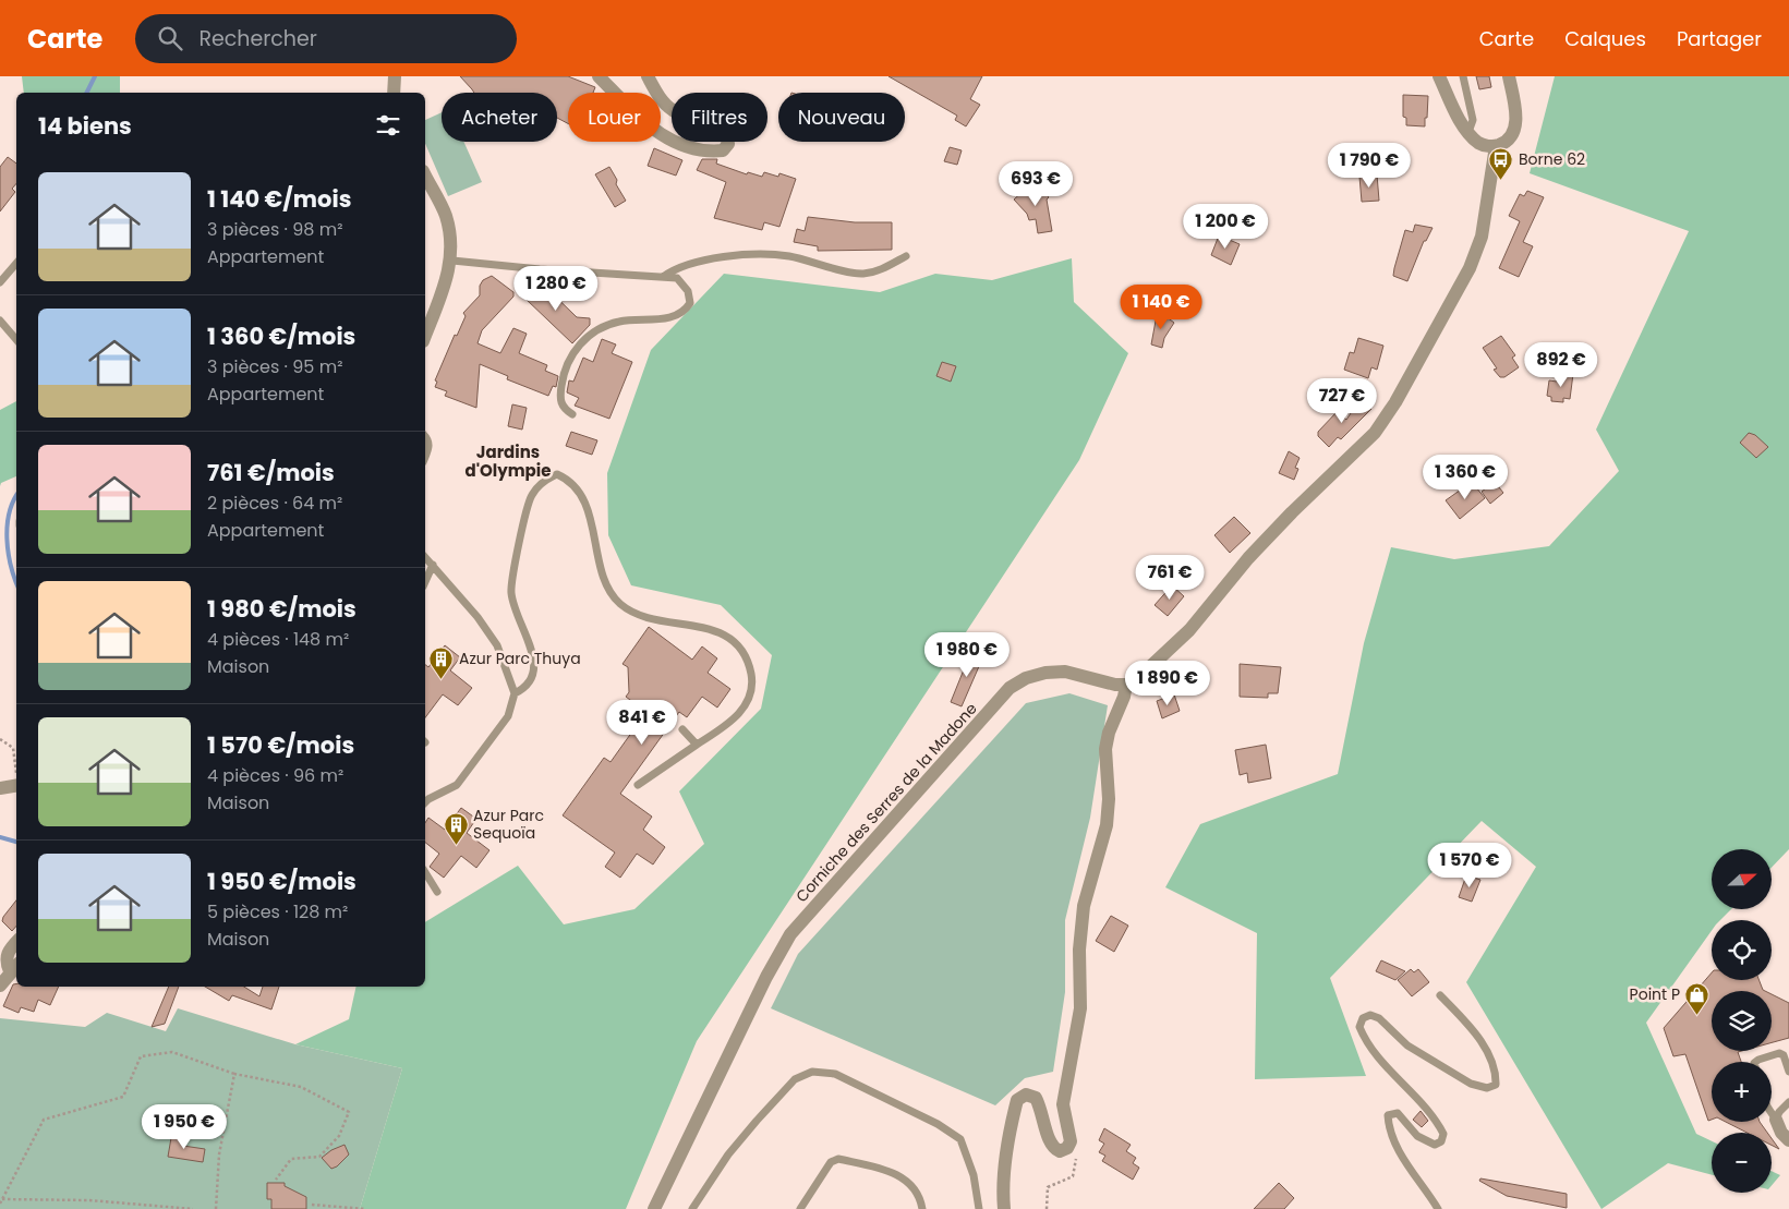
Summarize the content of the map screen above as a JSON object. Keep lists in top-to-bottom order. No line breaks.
{"streets":{"street":["Corniche des Serres de la Madone"]},"districts":["Jardins d'Olympie"],"places":{"bus stop":["Borne 62"],"building":["Azur Parc Thuya","Azur Parc Sequoïa"],"shop":["Point P"]},"north":"right","page":{"header":"Carte","search":"Rechercher","nav":["Carte","Calques","Partager"],"chip":["Acheter","Louer","Filtres","Nouveau"],"heading":"14 biens","price":["1 790 €","693 €","1 200 €","1 280 €","1 140 €","892 €","727 €","1 360 €","761 €","1 980 €","1 890 €","841 €","1 570 €","1 950 €"],"list":[{"name":"1 140 €/mois","note":"3 pièces · 98 m² · Appartement"},{"name":"1 360 €/mois","note":"3 pièces · 95 m² · Appartement"},{"name":"761 €/mois","note":"2 pièces · 64 m² · Appartement"},{"name":"1 980 €/mois","note":"4 pièces · 148 m² · Maison"},{"name":"1 570 €/mois","note":"4 pièces · 96 m² · Maison"},{"name":"1 950 €/mois","note":"5 pièces · 128 m² · Maison"}],"map_buttons":["+","−"]}}
